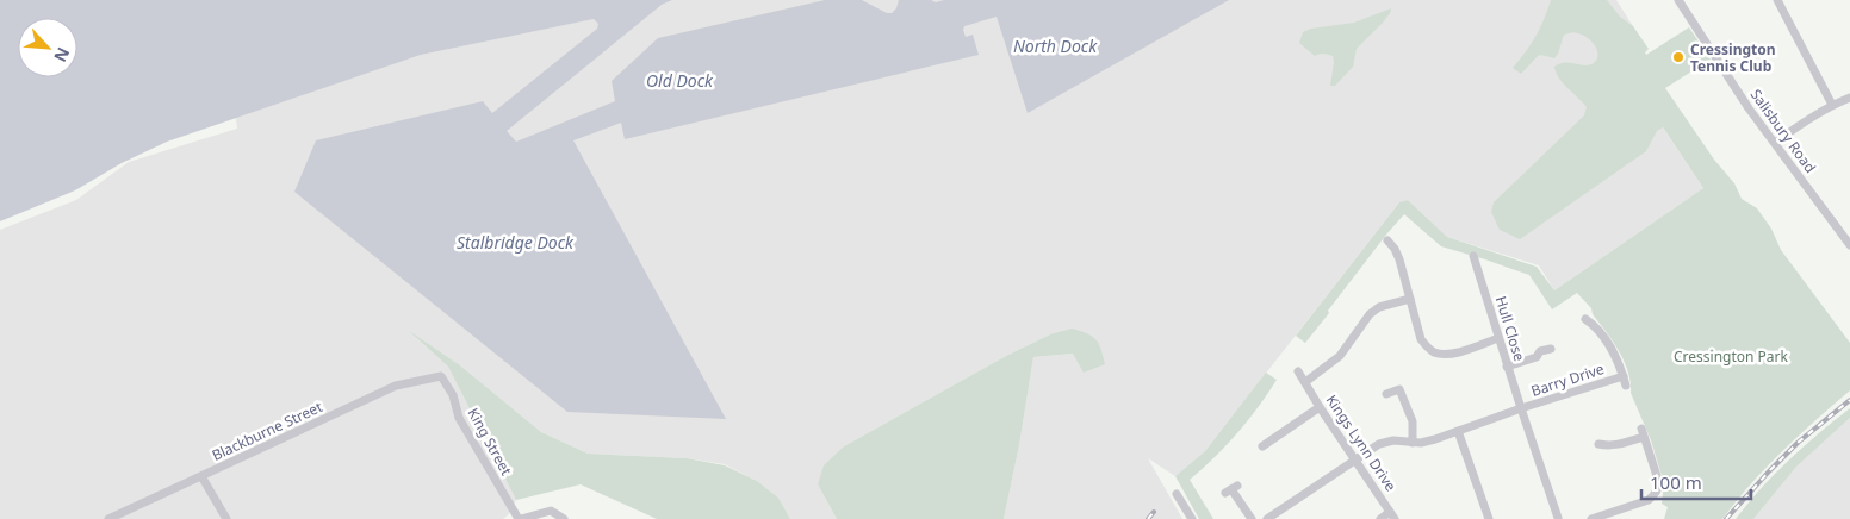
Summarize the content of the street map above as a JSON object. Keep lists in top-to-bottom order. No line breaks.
{"streets":{"street":["Salisbury Road","Hull Close","Barry Drive","Blackburne Street","King Street","Kings Lynn Drive"]},"crossings":[["Hull Close","Barry Drive"],["Barry Drive","Kings Lynn Drive"],["Blackburne Street","King Street"]],"water":["North Dock","Old Dock","Stalbridge Dock"],"parks":["Cressington Park"],"places":["Cressington Tennis Club"],"scale_bar":"100 m","north":"bottom right"}
